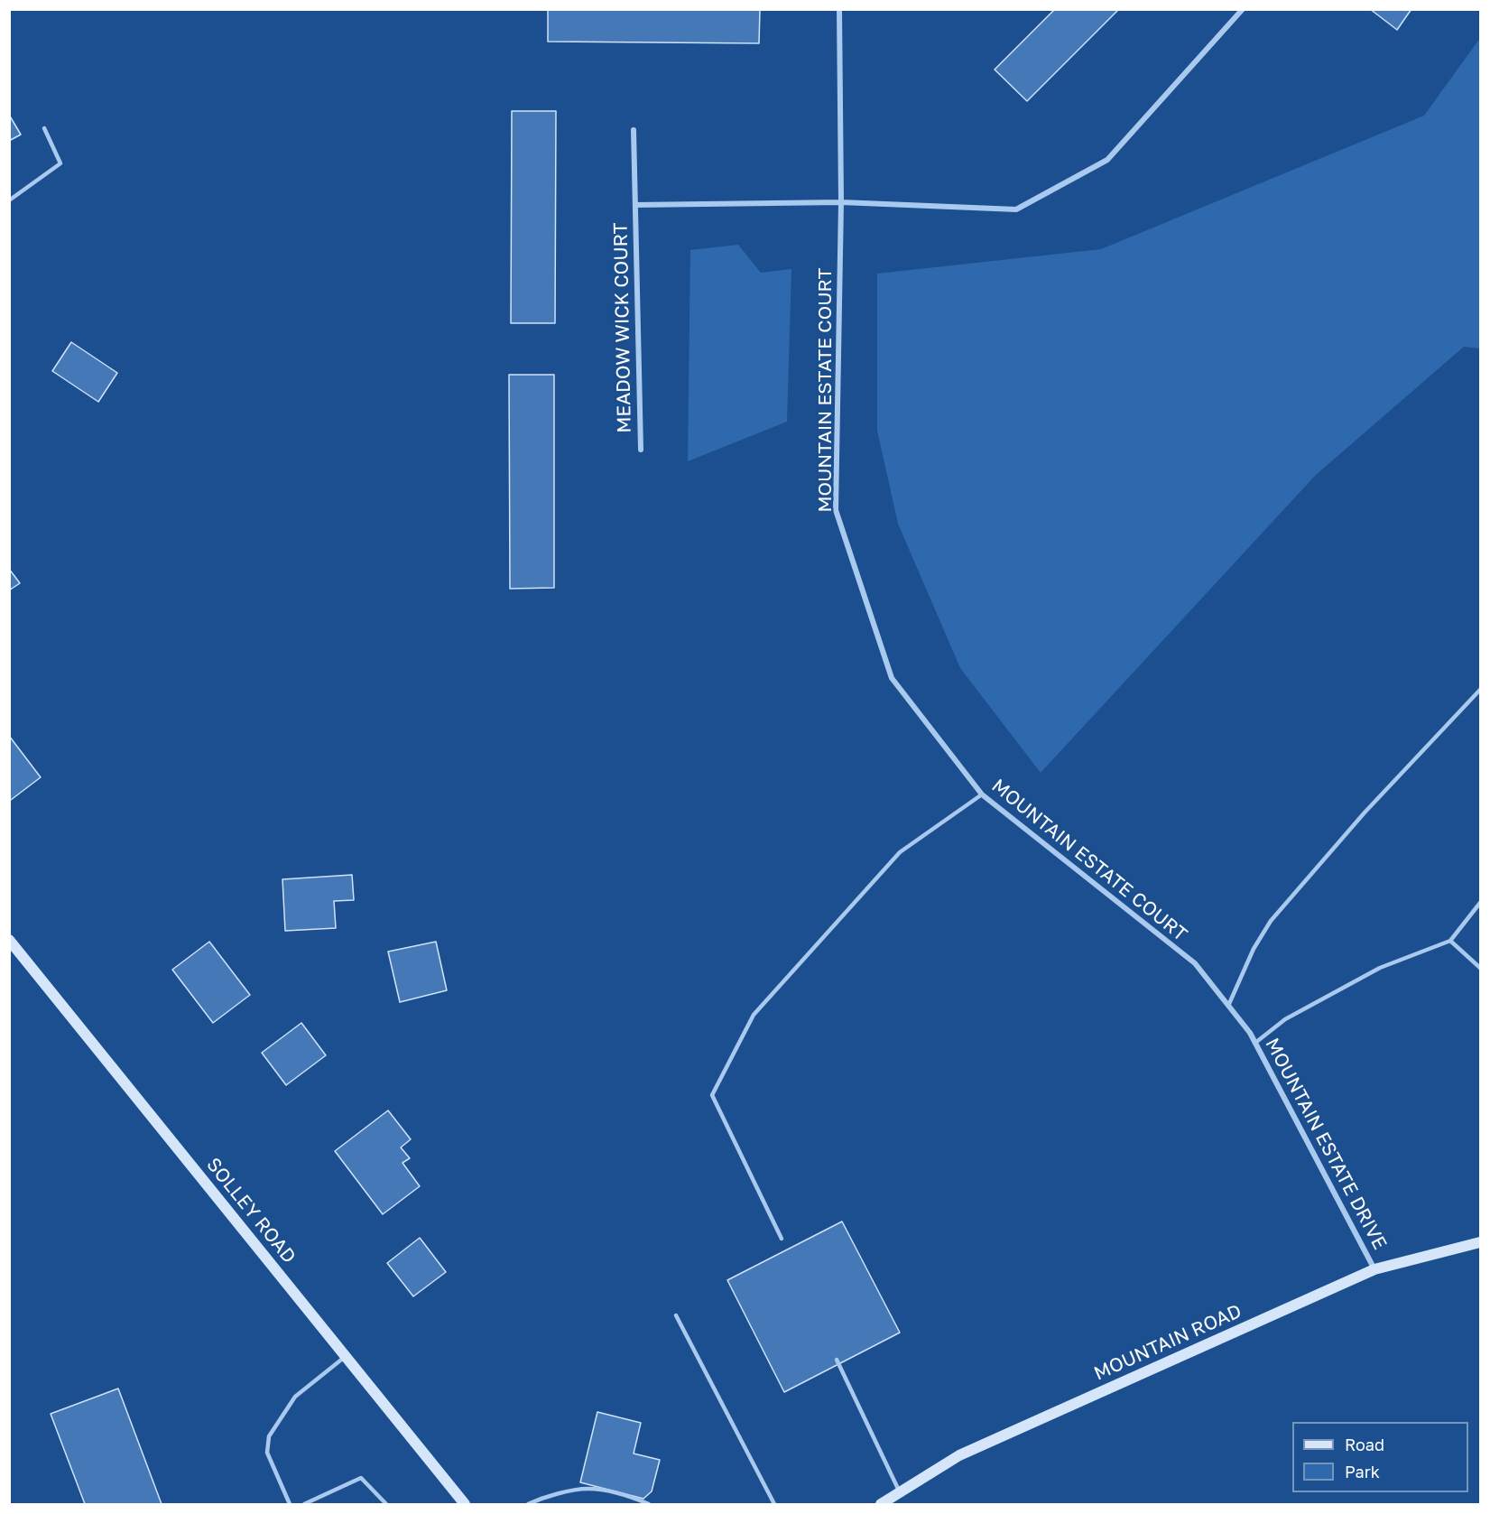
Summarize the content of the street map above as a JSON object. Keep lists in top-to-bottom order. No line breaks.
{"streets":{"main road":["SOLLEY ROAD","MOUNTAIN ROAD"],"street":["MEADOW WICK COURT","MOUNTAIN ESTATE COURT","MOUNTAIN ESTATE DRIVE"]},"crossings":[["MEADOW WICK COURT","MOUNTAIN ESTATE COURT"],["MOUNTAIN ESTATE COURT","MOUNTAIN ESTATE DRIVE"],["MOUNTAIN ESTATE DRIVE","MOUNTAIN ROAD"]],"legend":["Road","Park"]}
